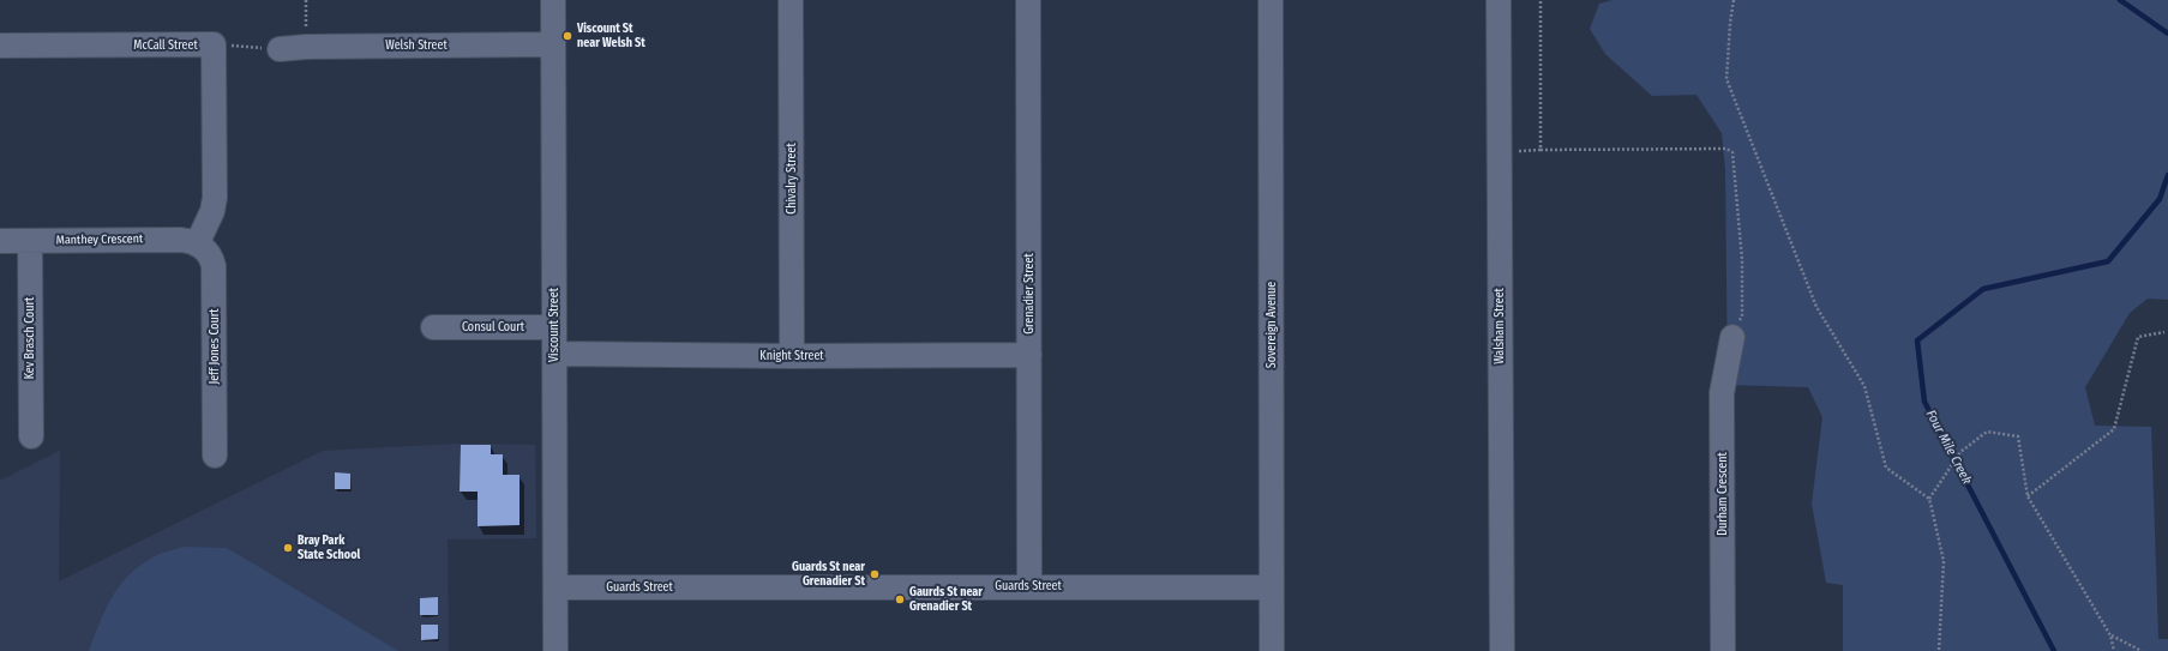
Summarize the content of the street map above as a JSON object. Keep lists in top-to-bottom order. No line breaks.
{"streets":{"street":["McCall Street","Welsh Street","Chivalry Street","Manthey Crescent","Grenadier Street","Viscount Street","Sovereign Avenue","Walsham Street","Consul Court","Kev Brasch Court","Jeff Jones Court","Knight Street","Durham Crescent","Guards Street"]},"crossings":[["McCall Street","Manthey Crescent"],["McCall Street","Jeff Jones Court"],["Welsh Street","Viscount Street"],["Chivalry Street","Knight Street"],["Manthey Crescent","Kev Brasch Court"],["Manthey Crescent","Jeff Jones Court"],["Grenadier Street","Knight Street"],["Grenadier Street","Guards Street"],["Viscount Street","Consul Court"],["Viscount Street","Knight Street"],["Viscount Street","Guards Street"],["Sovereign Avenue","Guards Street"]],"water":["Four Mile Creek"],"places":["Viscount St near Welsh St","Bray Park State School","Guards St near Grenadier St","Gaurds St near Grenadier St"]}
